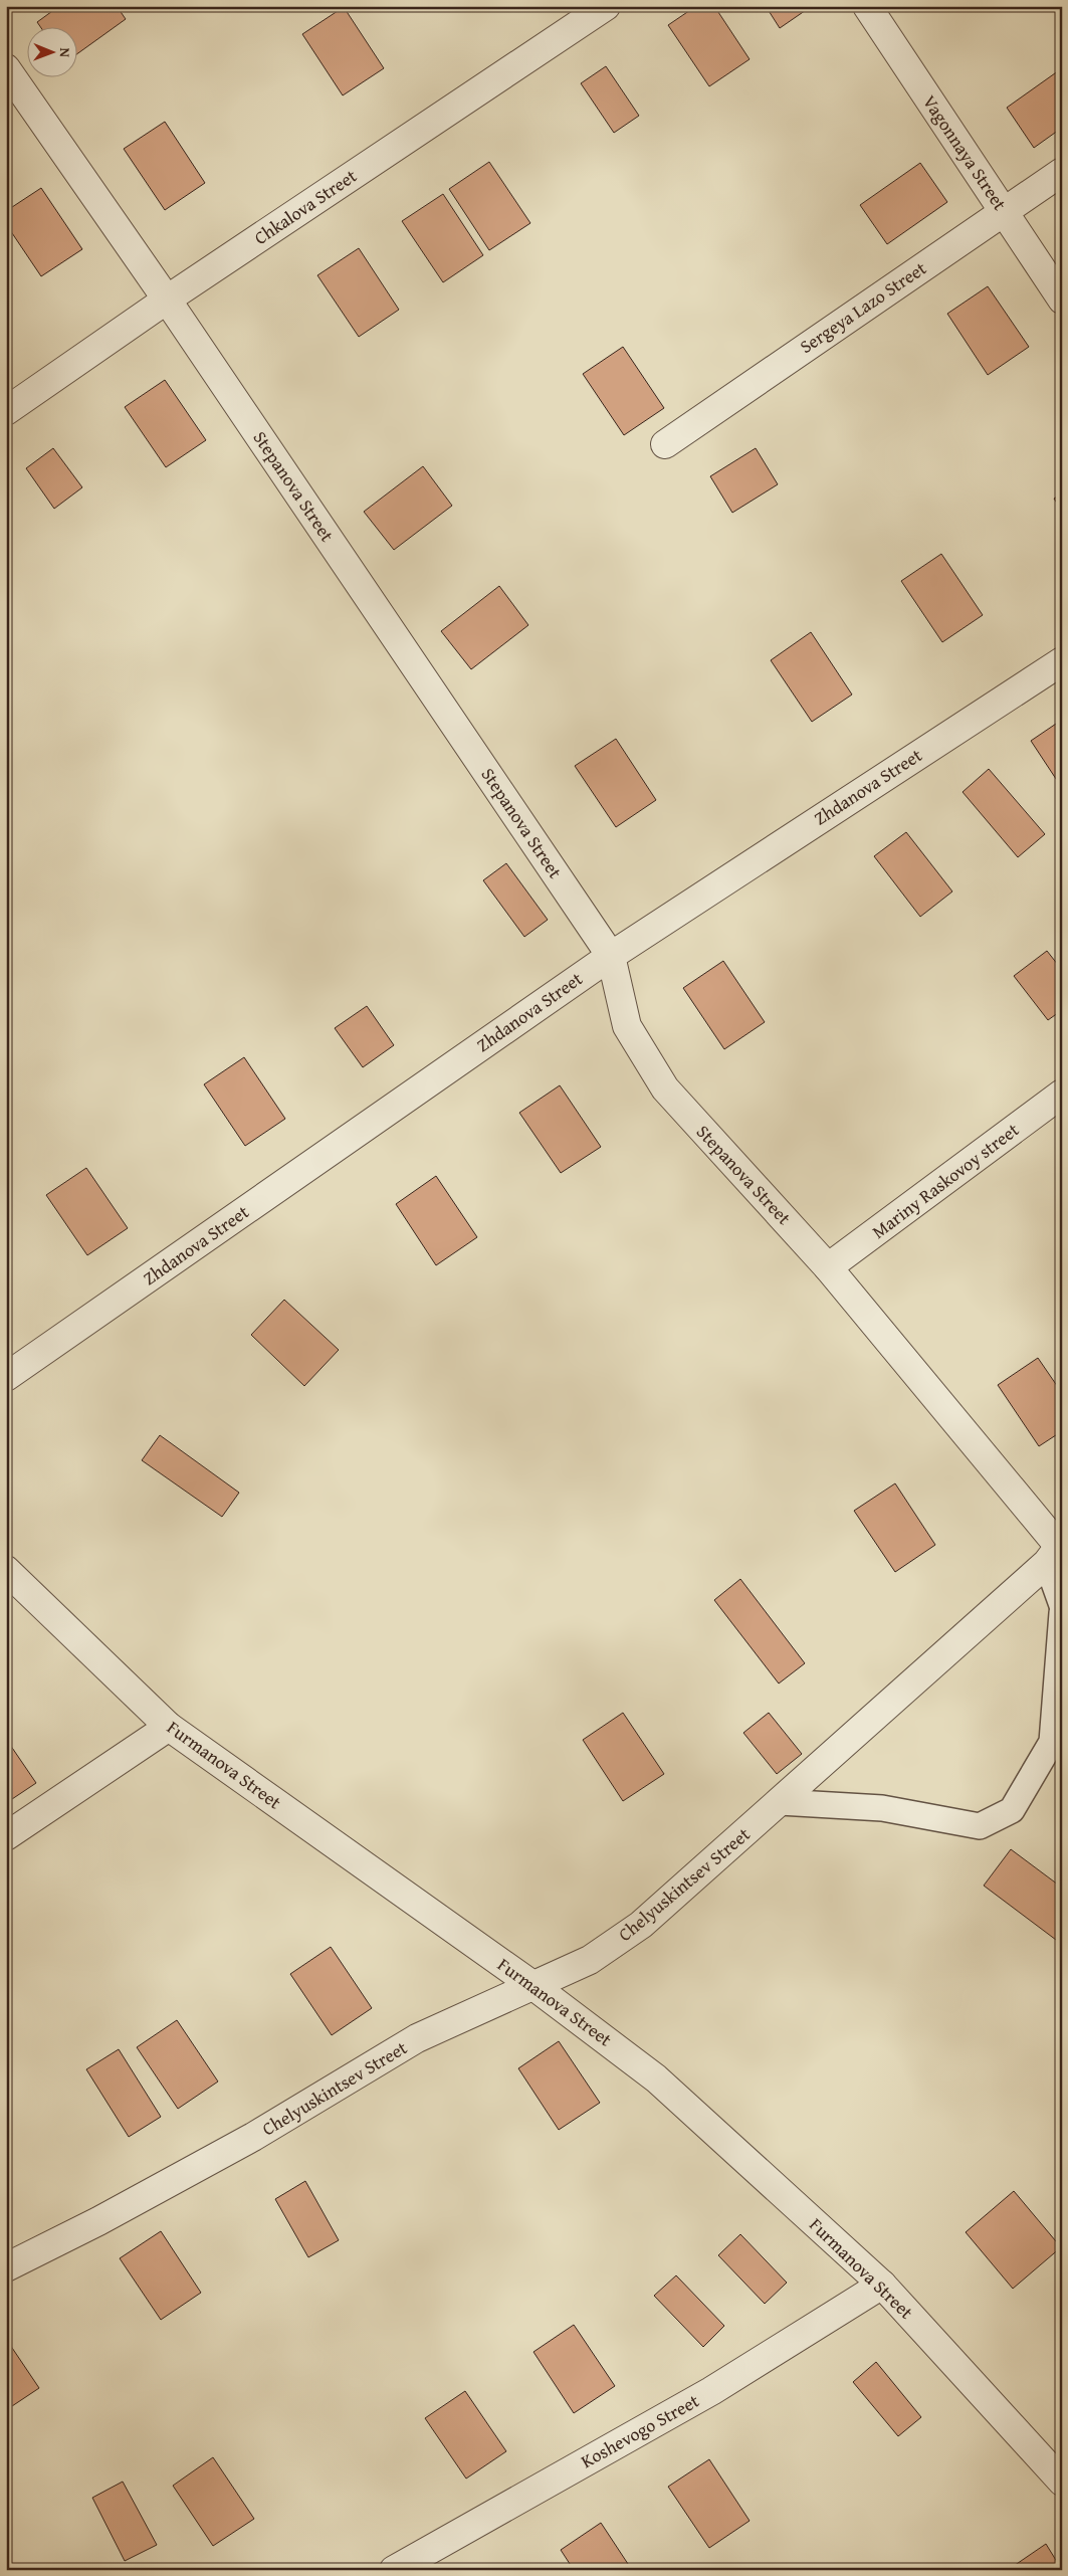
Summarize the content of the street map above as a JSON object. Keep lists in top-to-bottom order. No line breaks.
{"streets":{"street":["Vagonnaya Street","Chkalova Street","Sergeya Lazo Street","Stepanova Street","Zhdanova Street","Mariny Raskovoy street","Furmanova Street","Chelyuskintsev Street","Koshevogo Street"]},"crossings":[["Vagonnaya Street","Sergeya Lazo Street"],["Chkalova Street","Stepanova Street"],["Stepanova Street","Zhdanova Street"],["Stepanova Street","Mariny Raskovoy street"],["Stepanova Street","Chelyuskintsev Street"],["Furmanova Street","Chelyuskintsev Street"],["Furmanova Street","Koshevogo Street"]],"north":"right"}
